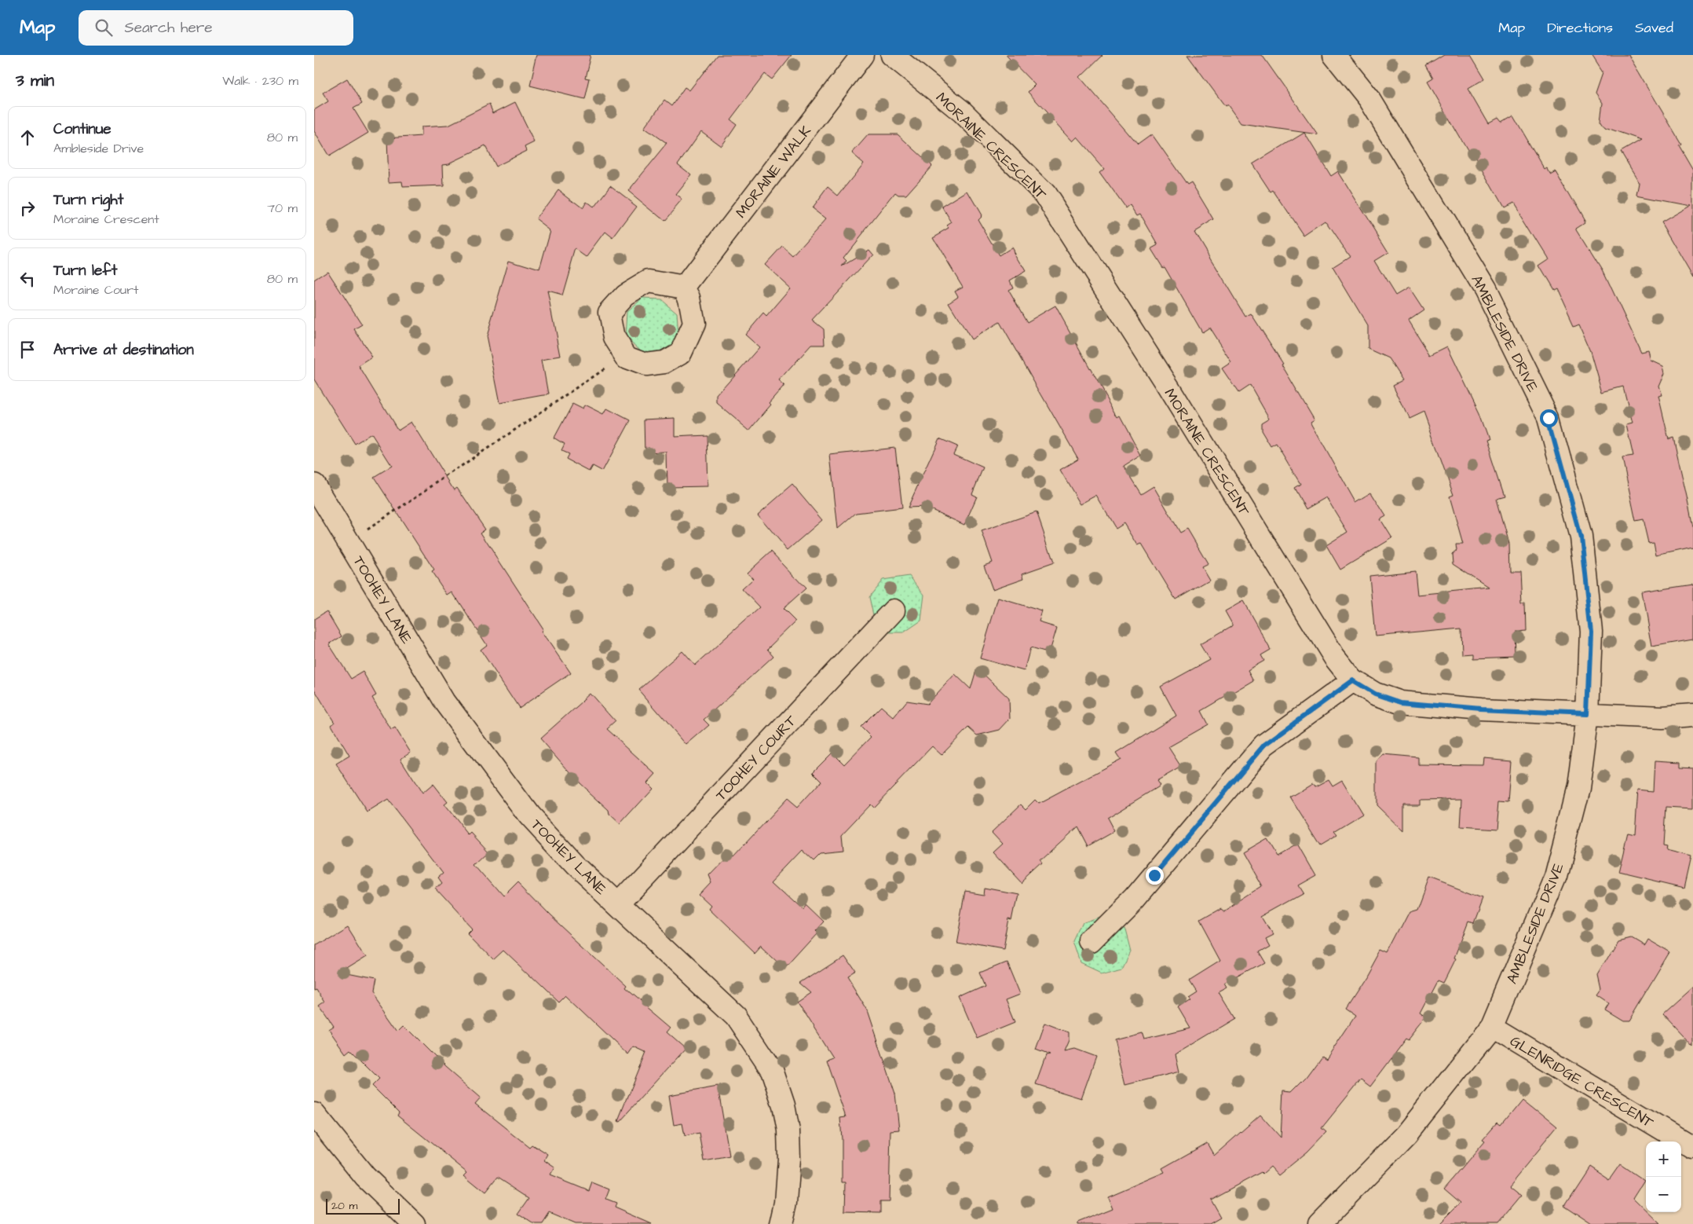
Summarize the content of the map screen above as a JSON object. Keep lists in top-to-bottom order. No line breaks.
{"streets":{"street":["MORAINE CRESCENT","MORAINE WALK","AMBLESIDE DRIVE","TOOHEY LANE","TOOHEY COURT","GLENRIDGE CRESCENT"]},"crossings":[["MORAINE CRESCENT","AMBLESIDE DRIVE"],["AMBLESIDE DRIVE","GLENRIDGE CRESCENT"],["TOOHEY LANE","TOOHEY COURT"]],"scale_bar":"20 m","page":{"header":"Map","search":"Search here","nav":["Map","Directions","Saved"],"heading":["3 min","Walk · 230 m"],"list":[["Continue","Ambleside Drive","80 m"],["Turn right","Moraine Crescent","70 m"],["Turn left","Moraine Court","80 m"],"Arrive at destination"],"map_buttons":["+","−"],"scale":"20 m"}}
